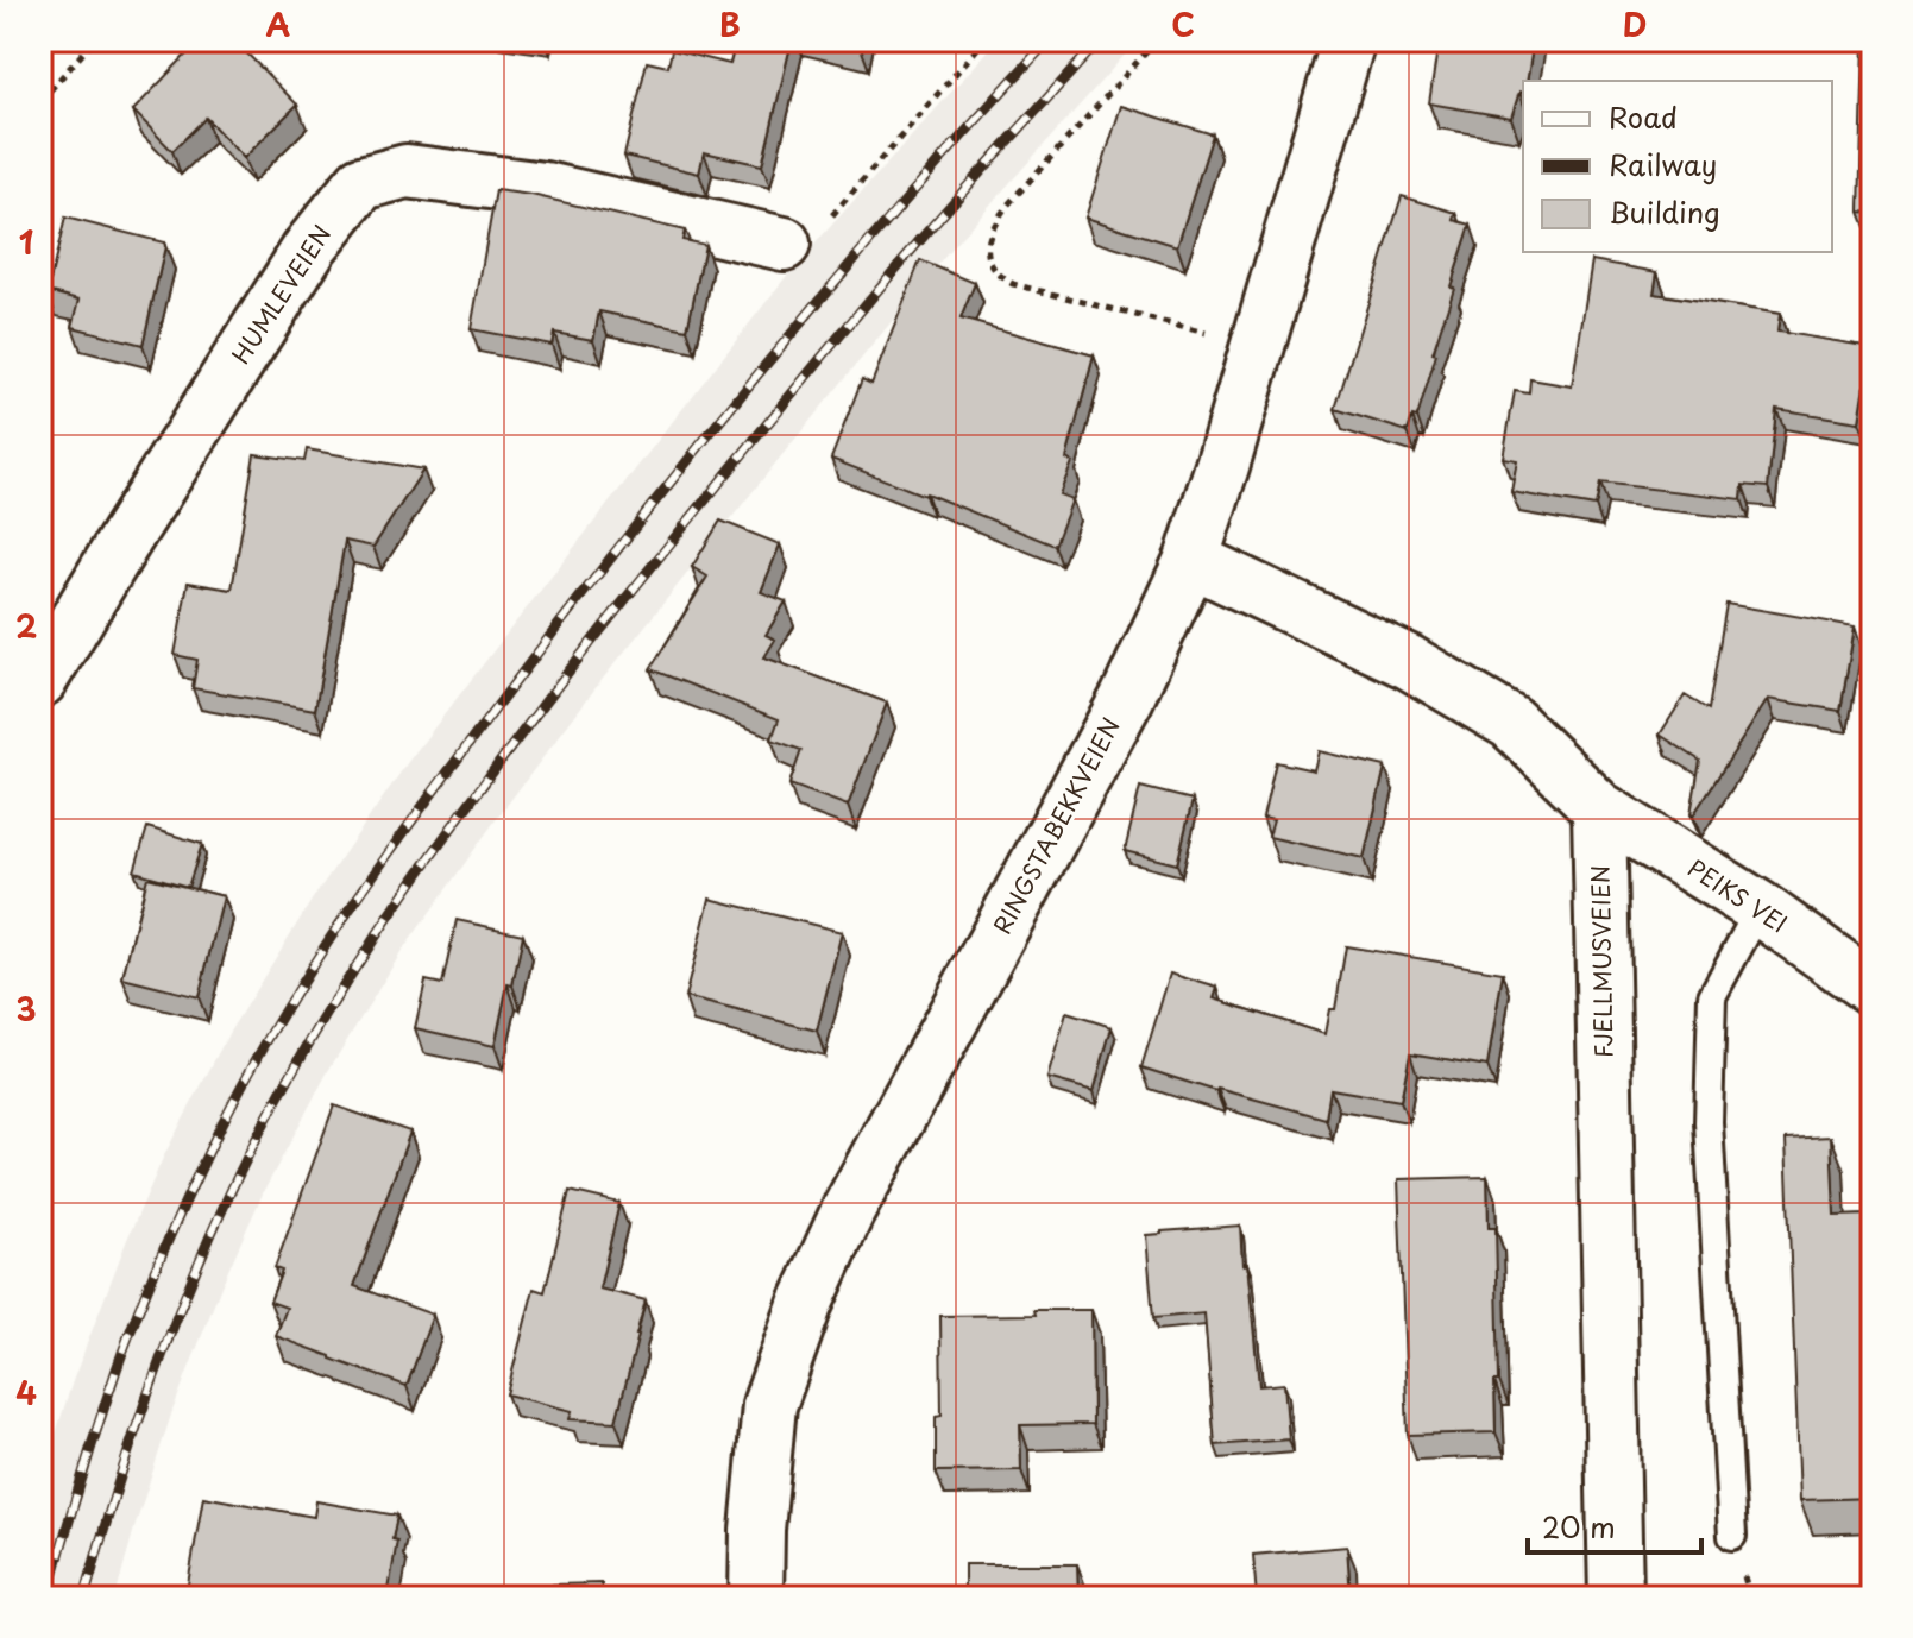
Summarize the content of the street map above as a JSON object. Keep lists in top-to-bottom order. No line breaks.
{"streets":{"street":["HUMLEVEIEN","RINGSTABEKKVEIEN","PEIKS VEI","FJELLMUSVEIEN"]},"crossings":[["PEIKS VEI","FJELLMUSVEIEN"]],"legend":["Road","Railway","Building"],"scale_bar":"20 m","grid":{"columns":["A","B","C","D"],"rows":["1","2","3","4"]}}
